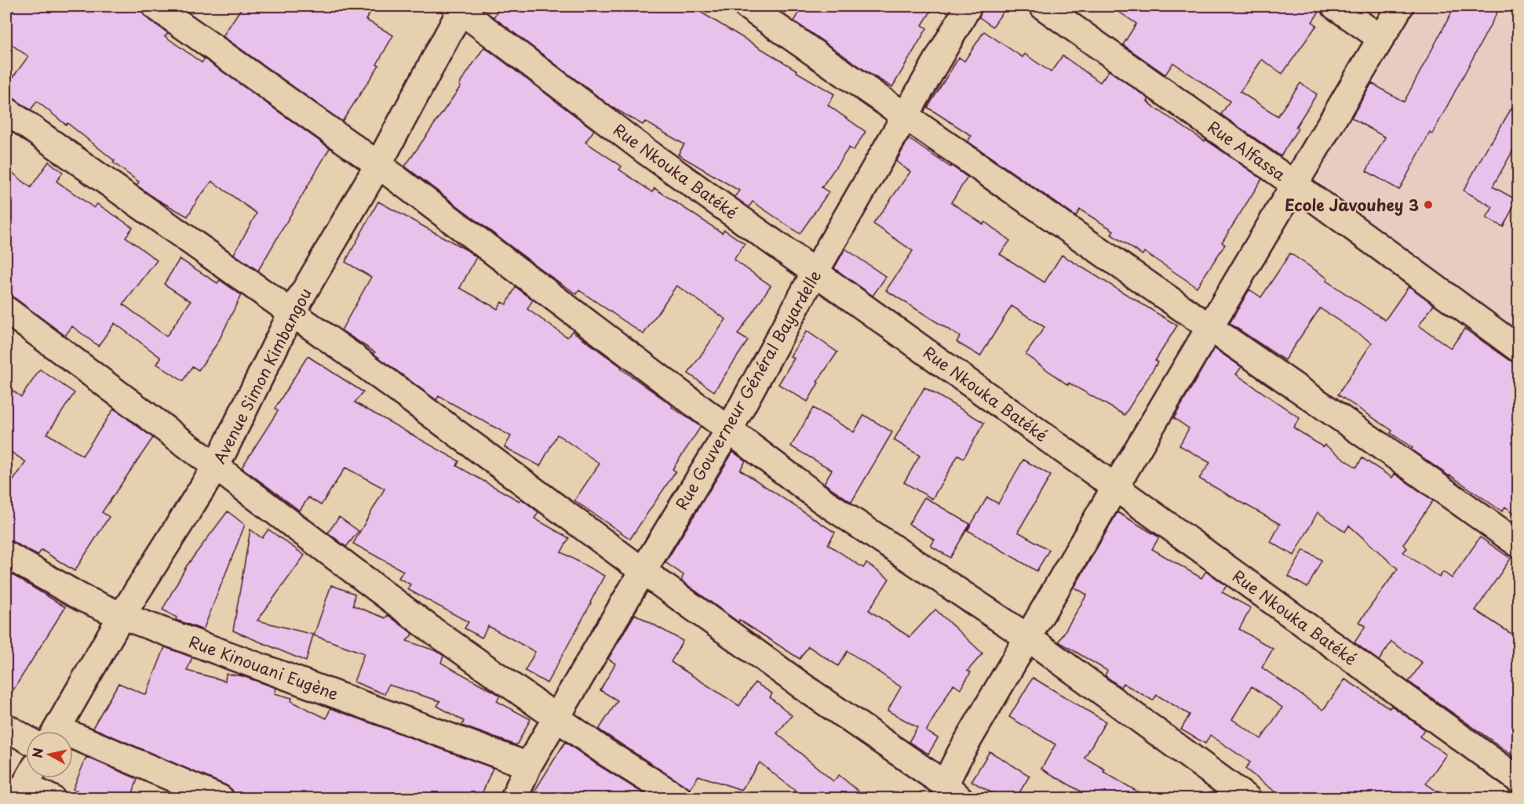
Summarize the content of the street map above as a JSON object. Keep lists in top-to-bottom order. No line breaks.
{"streets":{"street":["Rue Alfassa","Rue Nkouka Batéké","Avenue Simon Kimbangou","Rue Gouverneur Général Bayardelle","Rue Kinouani Eugène"]},"crossings":[["Rue Nkouka Batéké","Avenue Simon Kimbangou"],["Rue Nkouka Batéké","Rue Gouverneur Général Bayardelle"],["Avenue Simon Kimbangou","Rue Kinouani Eugène"],["Rue Gouverneur Général Bayardelle","Rue Kinouani Eugène"]],"places":["Ecole Javouhey 3"],"north":"left"}
